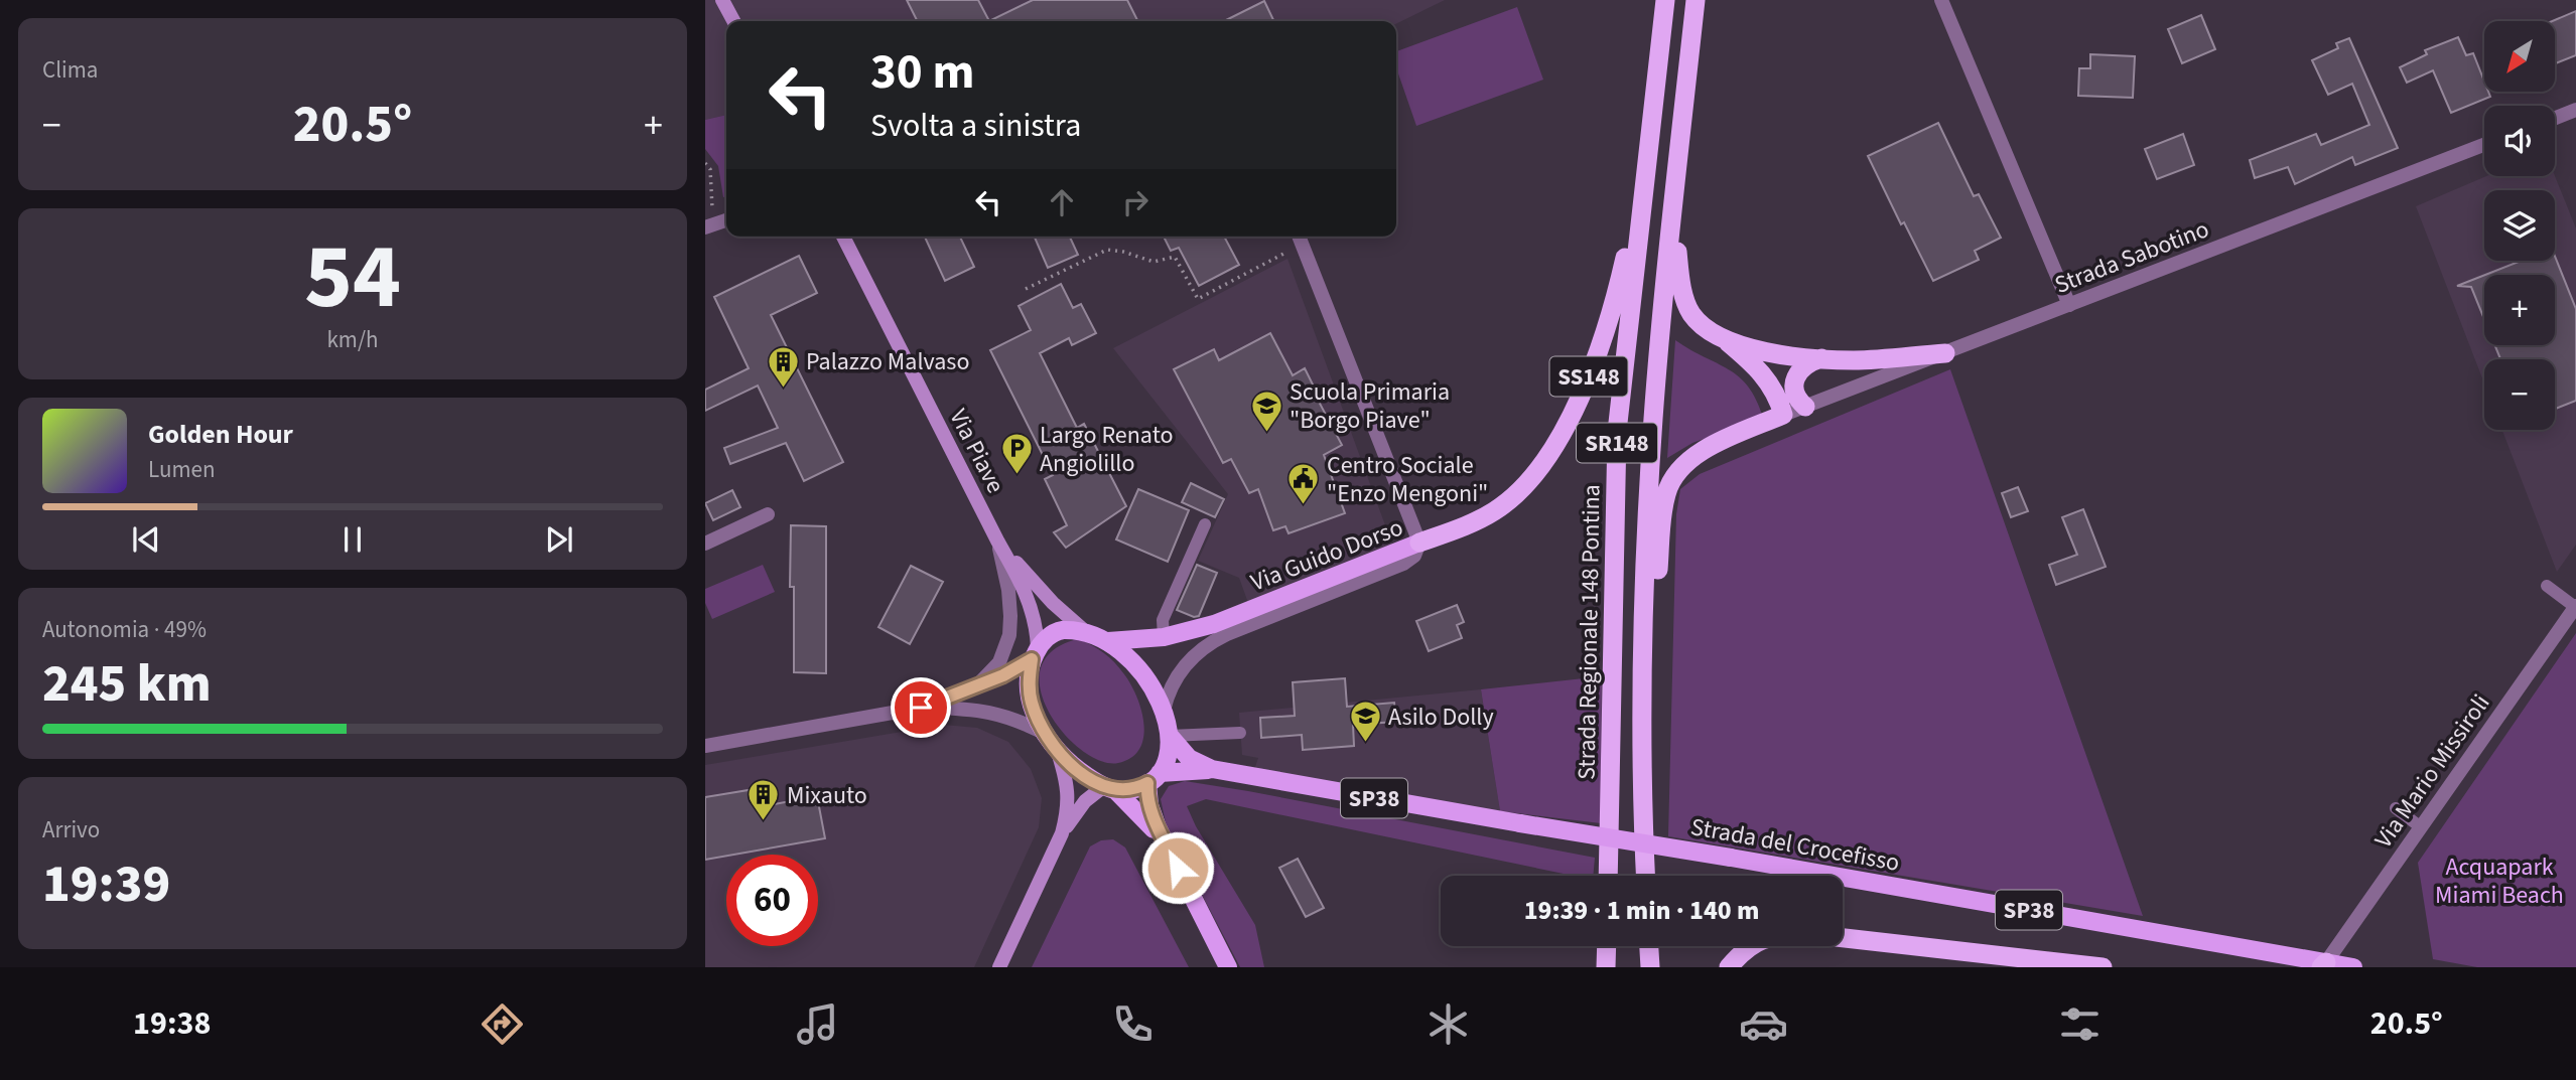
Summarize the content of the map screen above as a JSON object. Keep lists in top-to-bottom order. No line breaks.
{"streets":{"highway":["SS148","SR148","Strada Regionale 148 Pontina"],"main road":["Via Piave","Via Guido Dorso","SP38","Strada del Crocefisso"],"street":["Strada Sabotino","Via Mario Missiroli"]},"crossings":[["SS148","Via Guido Dorso"],["SS148","Strada Regionale 148 Pontina"],["Via Piave","Via Guido Dorso"],["Via Piave","Strada del Crocefisso"],["Via Guido Dorso","Strada del Crocefisso"],["Via Mario Missiroli","Strada del Crocefisso"]],"parks":["Acquapark Miami Beach"],"places":{"building":["Palazzo Malvaso","Mixauto"],"school or university":["Scuola Primaria \"Borgo Piave\"","Asilo Dolly"],"parking":["Largo Renato Angiolillo"],"public building":["Centro Sociale \"Enzo Mengoni\""]},"north":"bottom left","page":{"tile":["Clima",["54","km/h"],["Autonomia · 49%","245 km"],["Arrivo","19:39"]],"map_buttons":["+","−"],"turn":["30 m","Svolta a sinistra"],"heat":["−","20.5°","+"],"song":["Golden Hour","Lumen"],"limit":"60","trip":"19:39 · 1 min · 140 m","tabs":["19:38","20.5°"]}}
